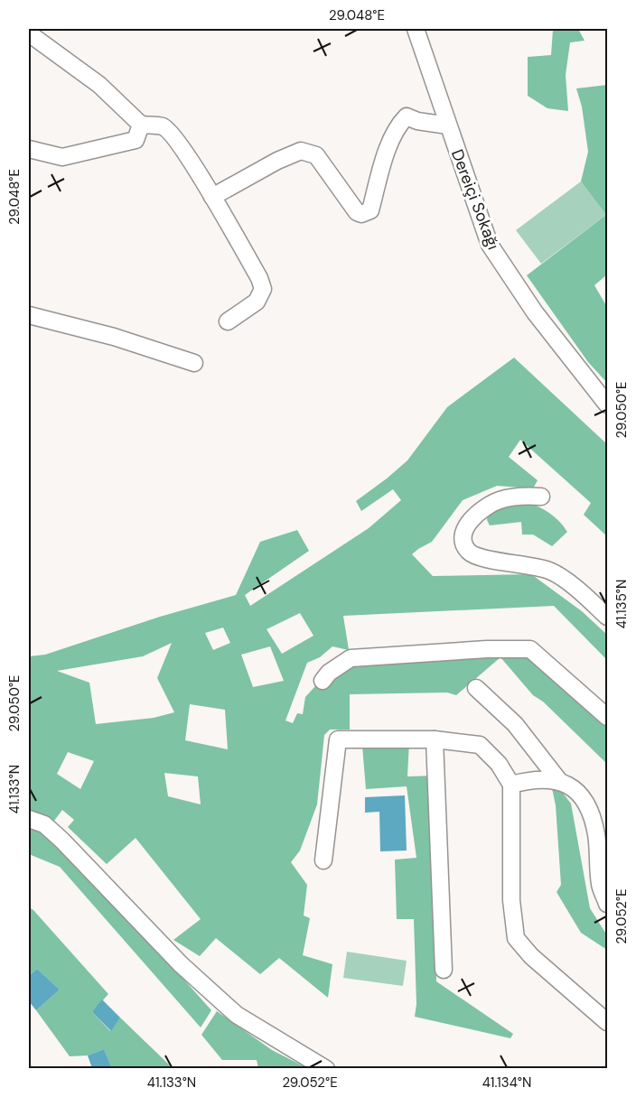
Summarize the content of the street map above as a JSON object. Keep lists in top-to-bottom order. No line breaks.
{"streets":{"street":["Dereiçi Sokağı"]},"coordinates":["29.048°E","29.050°E","41.135°N","41.133°N","29.052°E","41.134°N"]}
